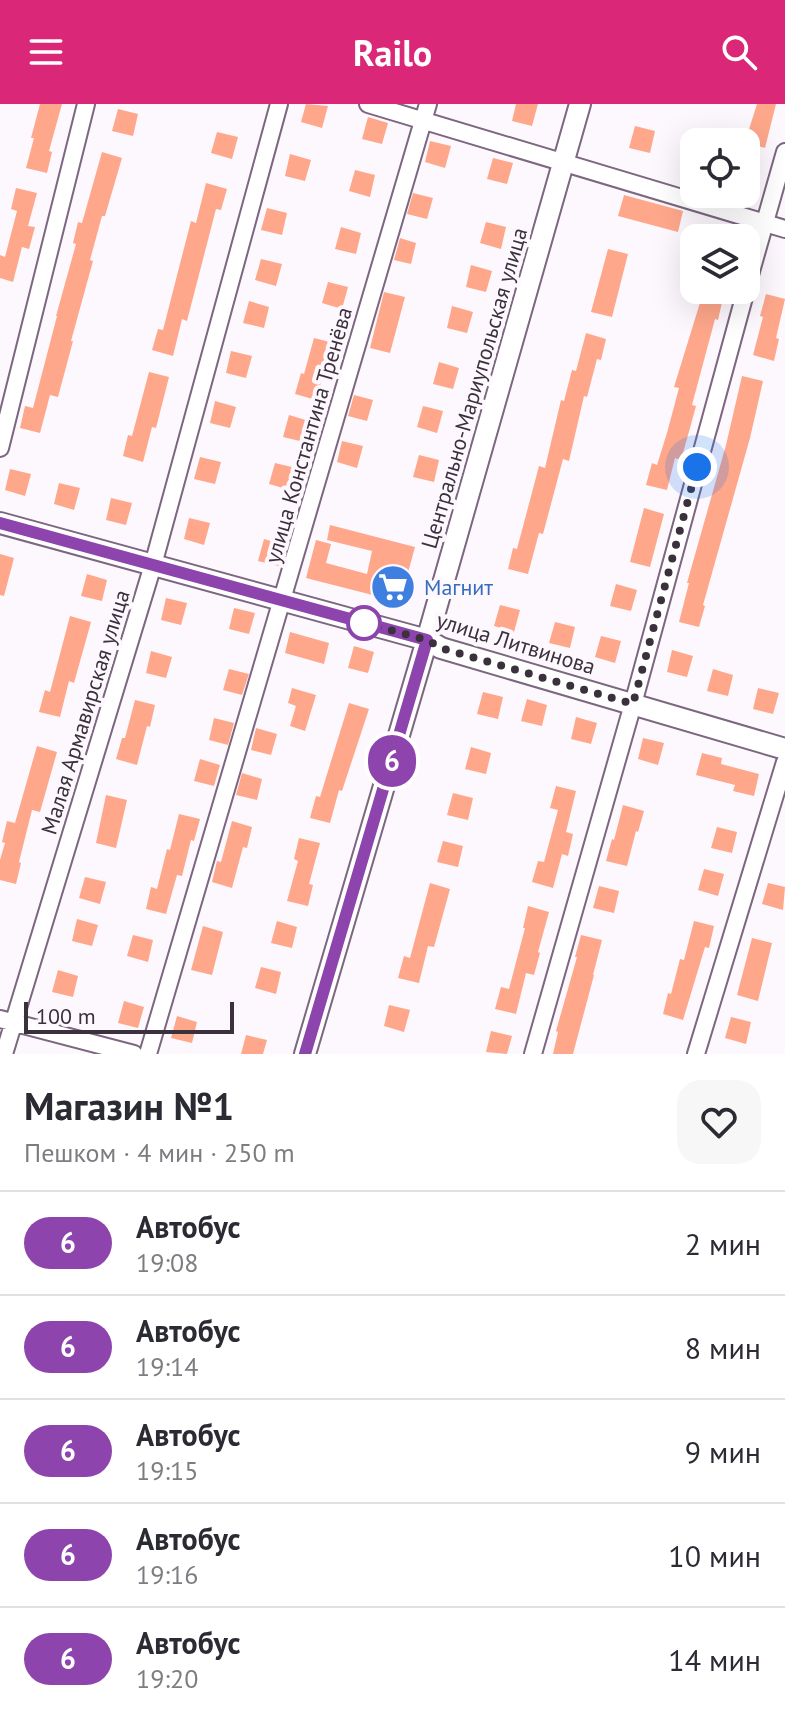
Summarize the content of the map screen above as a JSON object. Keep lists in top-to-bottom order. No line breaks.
{"streets":{"street":["Центрально-Мариупольская улица","улица Константина Тренёва","улица Литвинова","Малая Армавирская улица"]},"crossings":[["Центрально-Мариупольская улица","улица Литвинова"],["улица Константина Тренёва","улица Литвинова"],["улица Литвинова","Малая Армавирская улица"]],"places":{"supermarket":["Магнит"]},"lines":["bus line 6"],"scale_bar":"100 m","page":{"header":"Railo","on_map":"6","scale":"100 m","heading":["Магазин №1","Пешком · 4 мин · 250 m"],"list":[{"mark":"6","name":"Автобус","note":"19:08","value":"2 мин"},{"mark":"6","name":"Автобус","note":"19:14","value":"8 мин"},{"mark":"6","name":"Автобус","note":"19:15","value":"9 мин"},{"mark":"6","name":"Автобус","note":"19:16","value":"10 мин"},{"mark":"6","name":"Автобус","note":"19:20","value":"14 мин"}]}}
